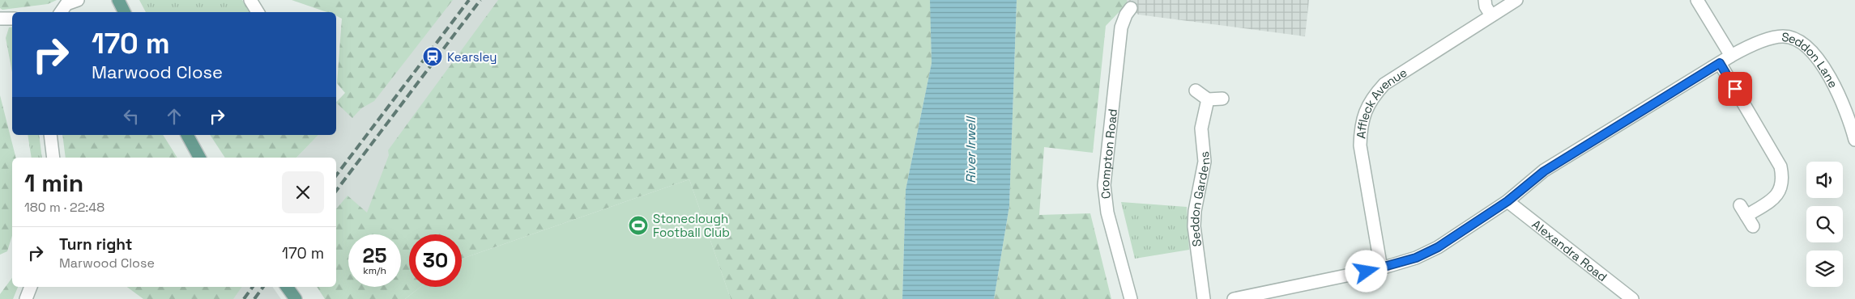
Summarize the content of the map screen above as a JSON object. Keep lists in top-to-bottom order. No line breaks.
{"streets":{"street":["Seddon Lane","Affleck Avenue","Crompton Road","Seddon Gardens","Alexandra Road"]},"crossings":[["Seddon Lane","Affleck Avenue"],["Seddon Lane","Alexandra Road"]],"water":["River Irwell"],"places":{"station":["Kearsley"],"sports":["Stoneclough Football Club"]},"page":{"turn":["170 m","Marwood Close"],"heading":["1 min","180 m · 22:48"],"list":[{"name":"Turn right","note":"Marwood Close","value":"170 m"}],"speed":"25 km/h","limit":"30"}}
